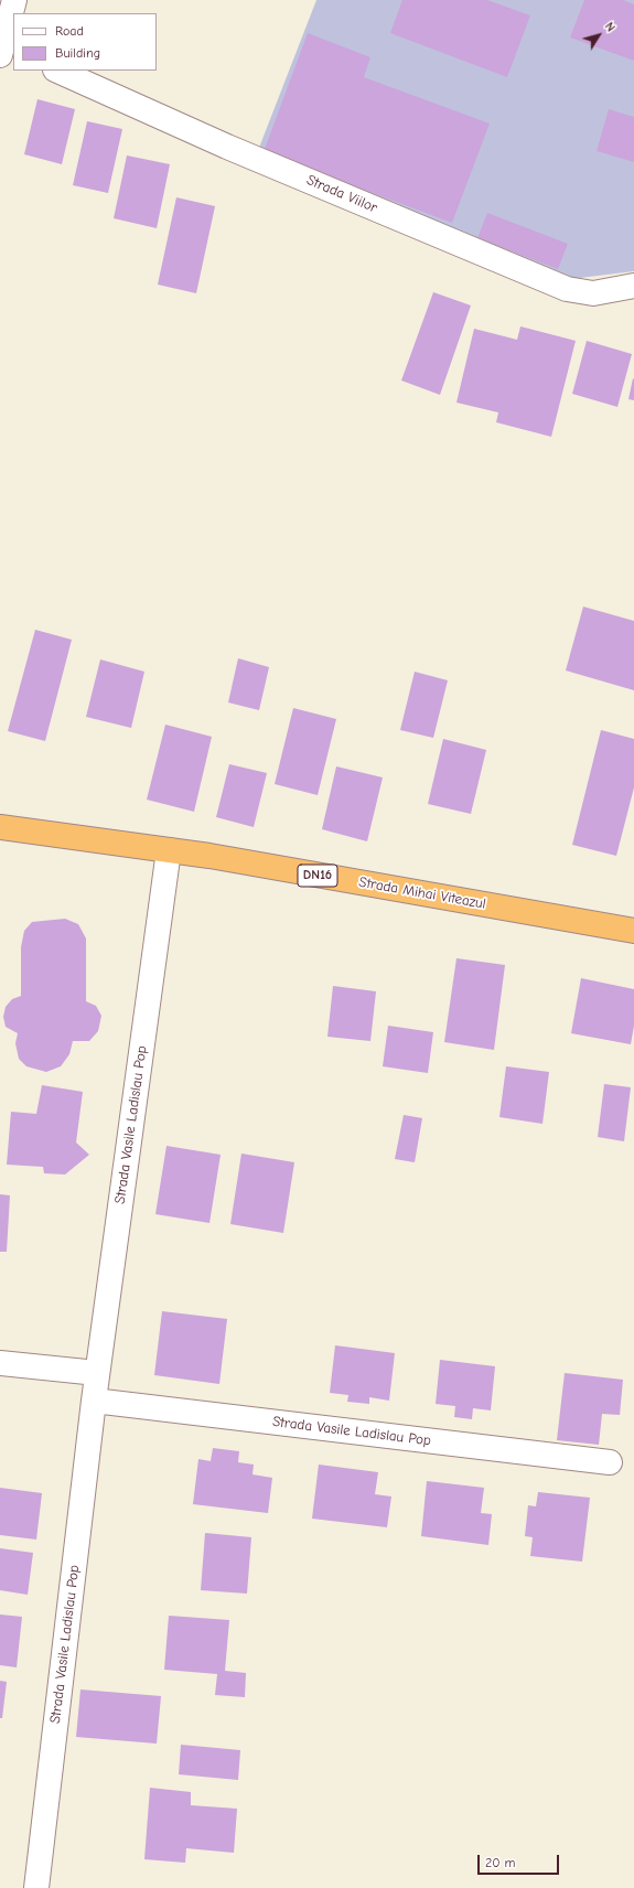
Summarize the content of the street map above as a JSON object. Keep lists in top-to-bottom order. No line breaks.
{"streets":{"highway":["DN16","Strada Mihai Viteazul"],"street":["Strada Viilor","Strada Vasile Ladislau Pop"]},"crossings":[["Strada Mihai Viteazul","Strada Vasile Ladislau Pop"]],"legend":["Road","Building"],"scale_bar":"20 m","north":"top right"}
